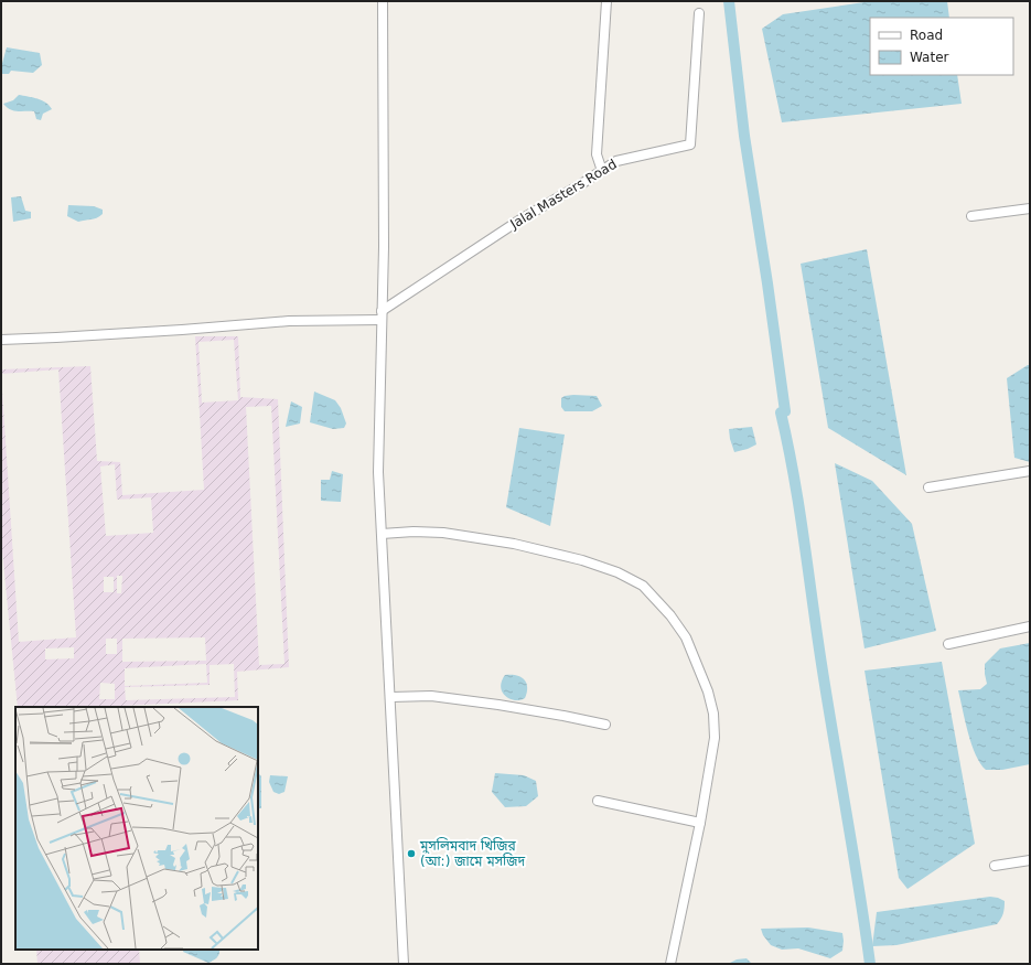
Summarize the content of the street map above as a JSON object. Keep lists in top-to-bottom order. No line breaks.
{"streets":{"street":["Jalal Masters Road"]},"places":["মুসলিমবাদ খিজির (আ:) জামে মসজিদ"],"legend":["Road","Water"]}
